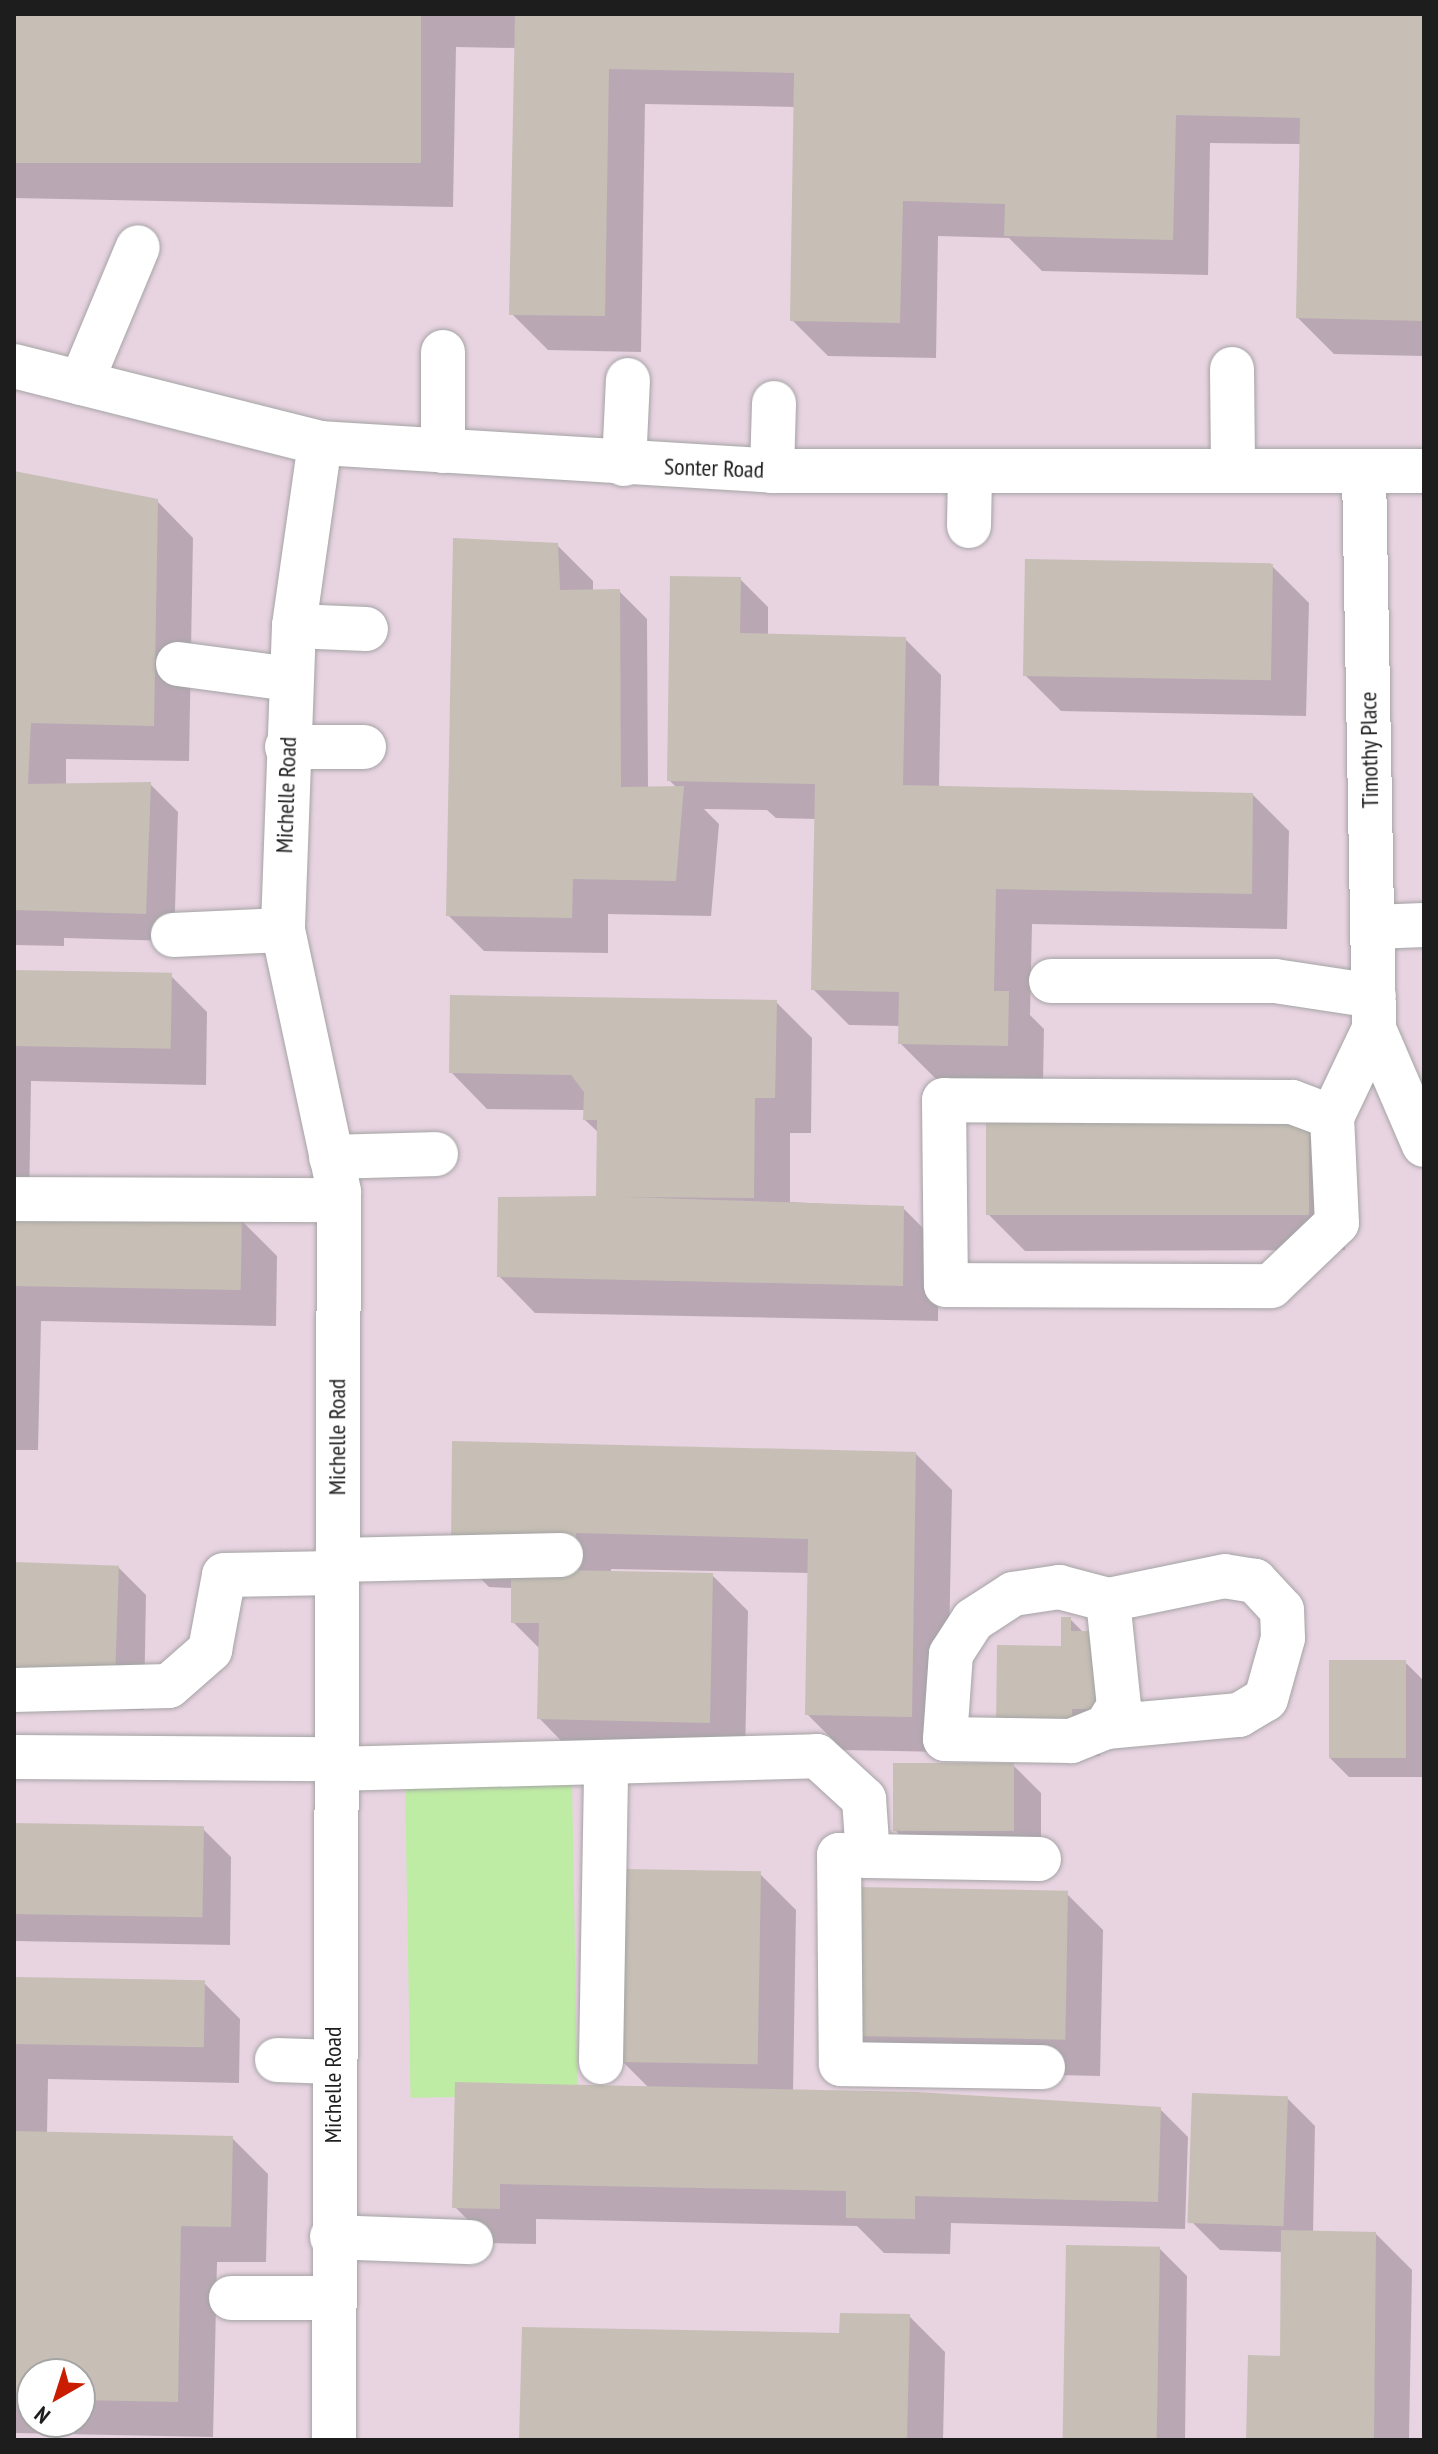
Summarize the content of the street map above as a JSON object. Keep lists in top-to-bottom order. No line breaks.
{"streets":{"street":["Sonter Road","Timothy Place","Michelle Road"]},"crossings":[["Sonter Road","Timothy Place"],["Sonter Road","Michelle Road"]],"north":"bottom left"}
